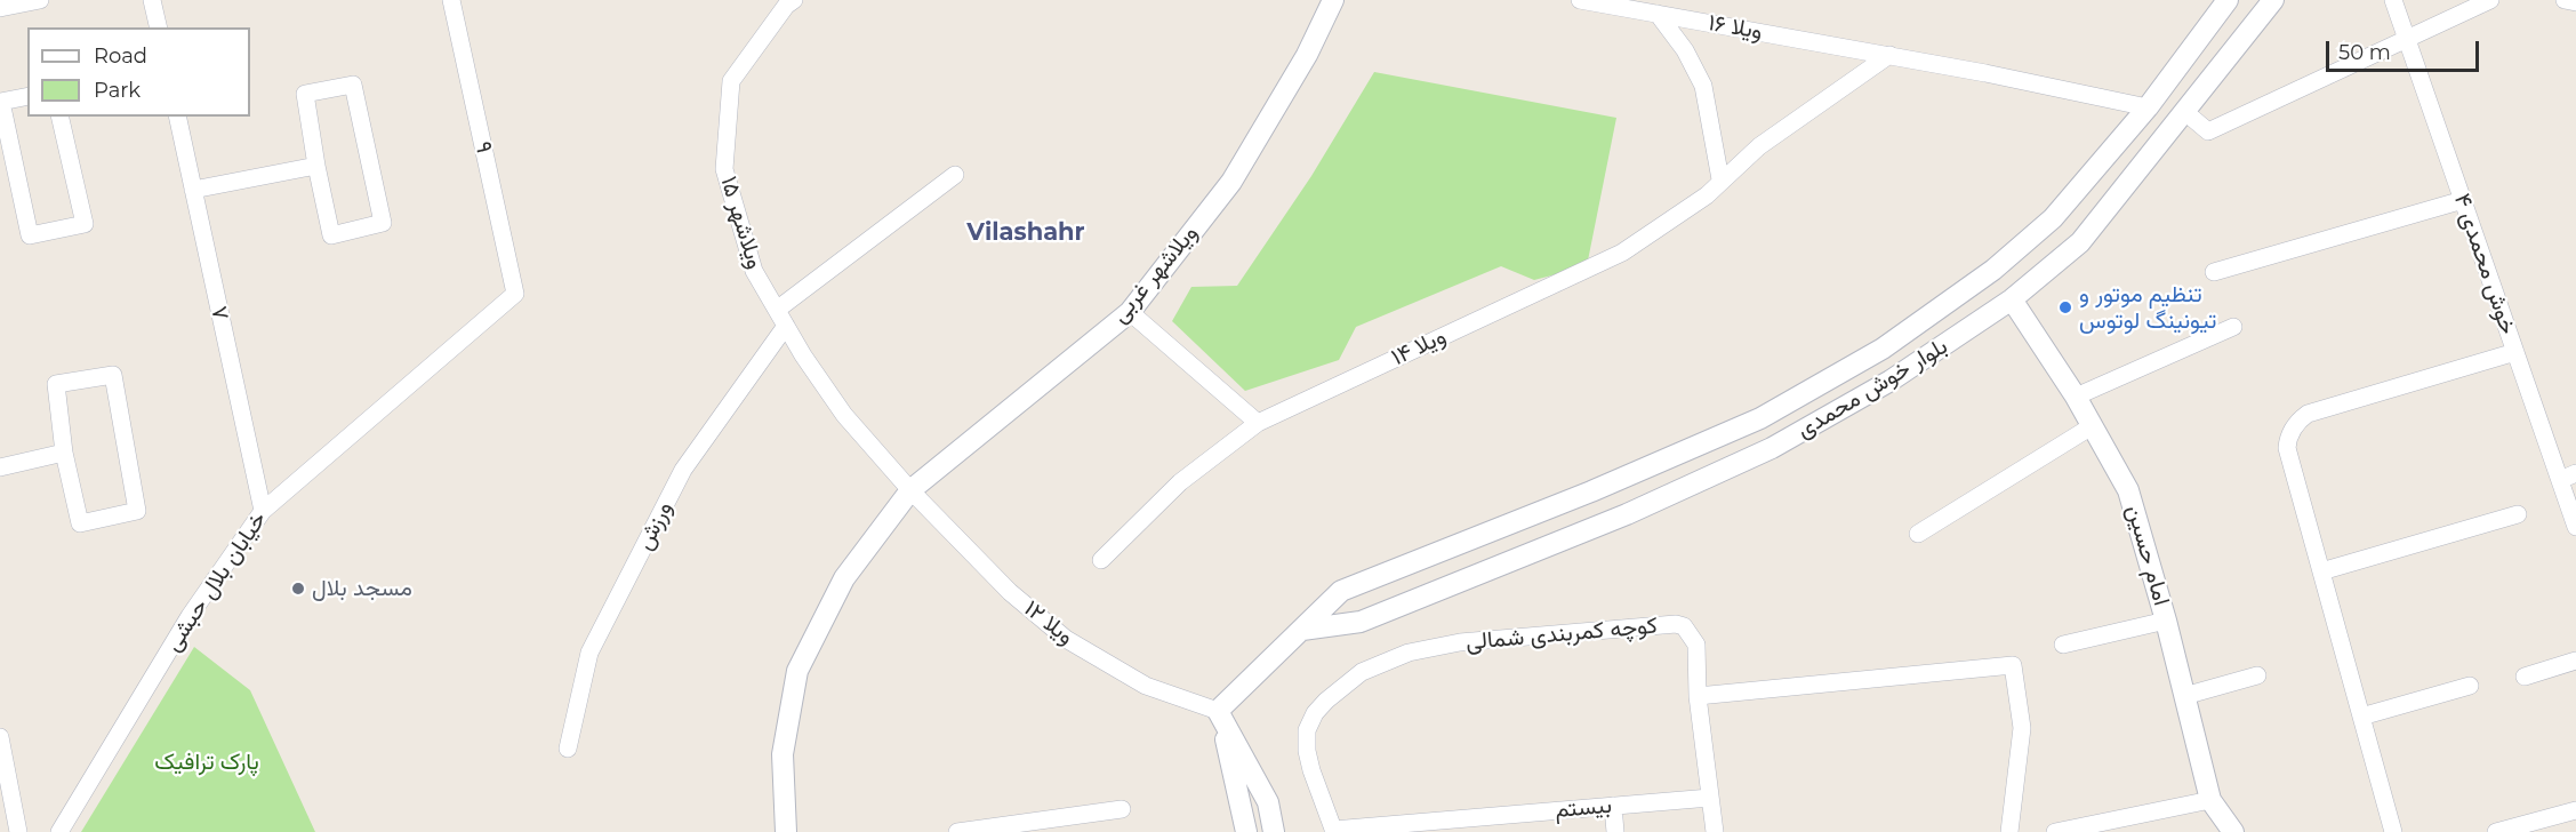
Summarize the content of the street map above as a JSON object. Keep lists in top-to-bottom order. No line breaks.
{"streets":{"street":["۱۶ ویلا","۹","ویلاشهر ۱۵","خوش محمدی ۴","ویلاشهر غربی","۷","۱۴ ویلا","بلوار خوش محمدی","ورزش","امام حسین","خیابان بلال حبشی","ویلا ۱۲","کوچه کمربندی شمالی","بیستم"]},"crossings":[["۱۶ ویلا","۱۴ ویلا"],["۱۶ ویلا","بلوار خوش محمدی"],["۹","خیابان بلال حبشی"],["ویلاشهر ۱۵","ویلاشهر غربی"],["ویلاشهر ۱۵","ورزش"],["ویلاشهر ۱۵","ویلا ۱۲"],["ویلاشهر غربی","ویلا ۱۲"],["۷","خیابان بلال حبشی"],["بلوار خوش محمدی","امام حسین"],["کوچه کمربندی شمالی","بیستم"]],"districts":["Vilashahr"],"parks":["پارک ترافیک"],"places":["تنظیم موتور و تیونینگ لوتوس","مسجد بلال"],"legend":["Road","Park"],"scale_bar":"50 m"}
